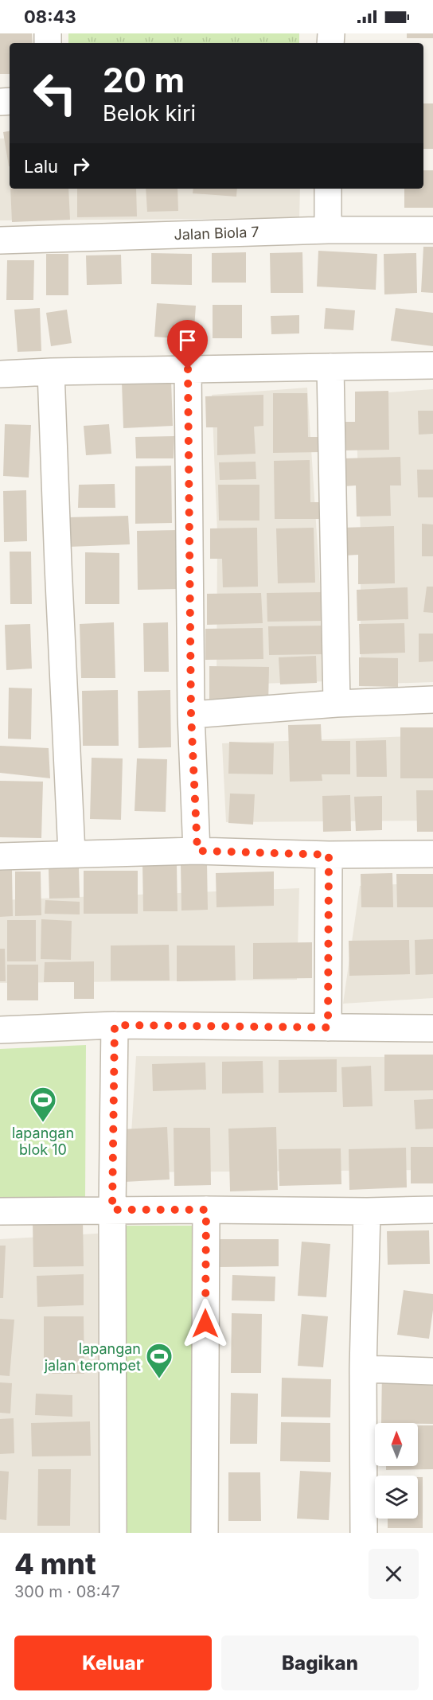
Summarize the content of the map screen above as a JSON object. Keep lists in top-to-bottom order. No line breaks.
{"streets":{"street":["Jalan Biola 7"]},"places":{"sports":["lapangan blok 10","lapangan jalan terompet"]},"north":"top","page":{"status":"08:43","turn":["20 m","Belok kiri"],"then":"Lalu","heading":["4 mnt","300 m · 08:47"],"buttons":["Keluar","Bagikan"]}}
